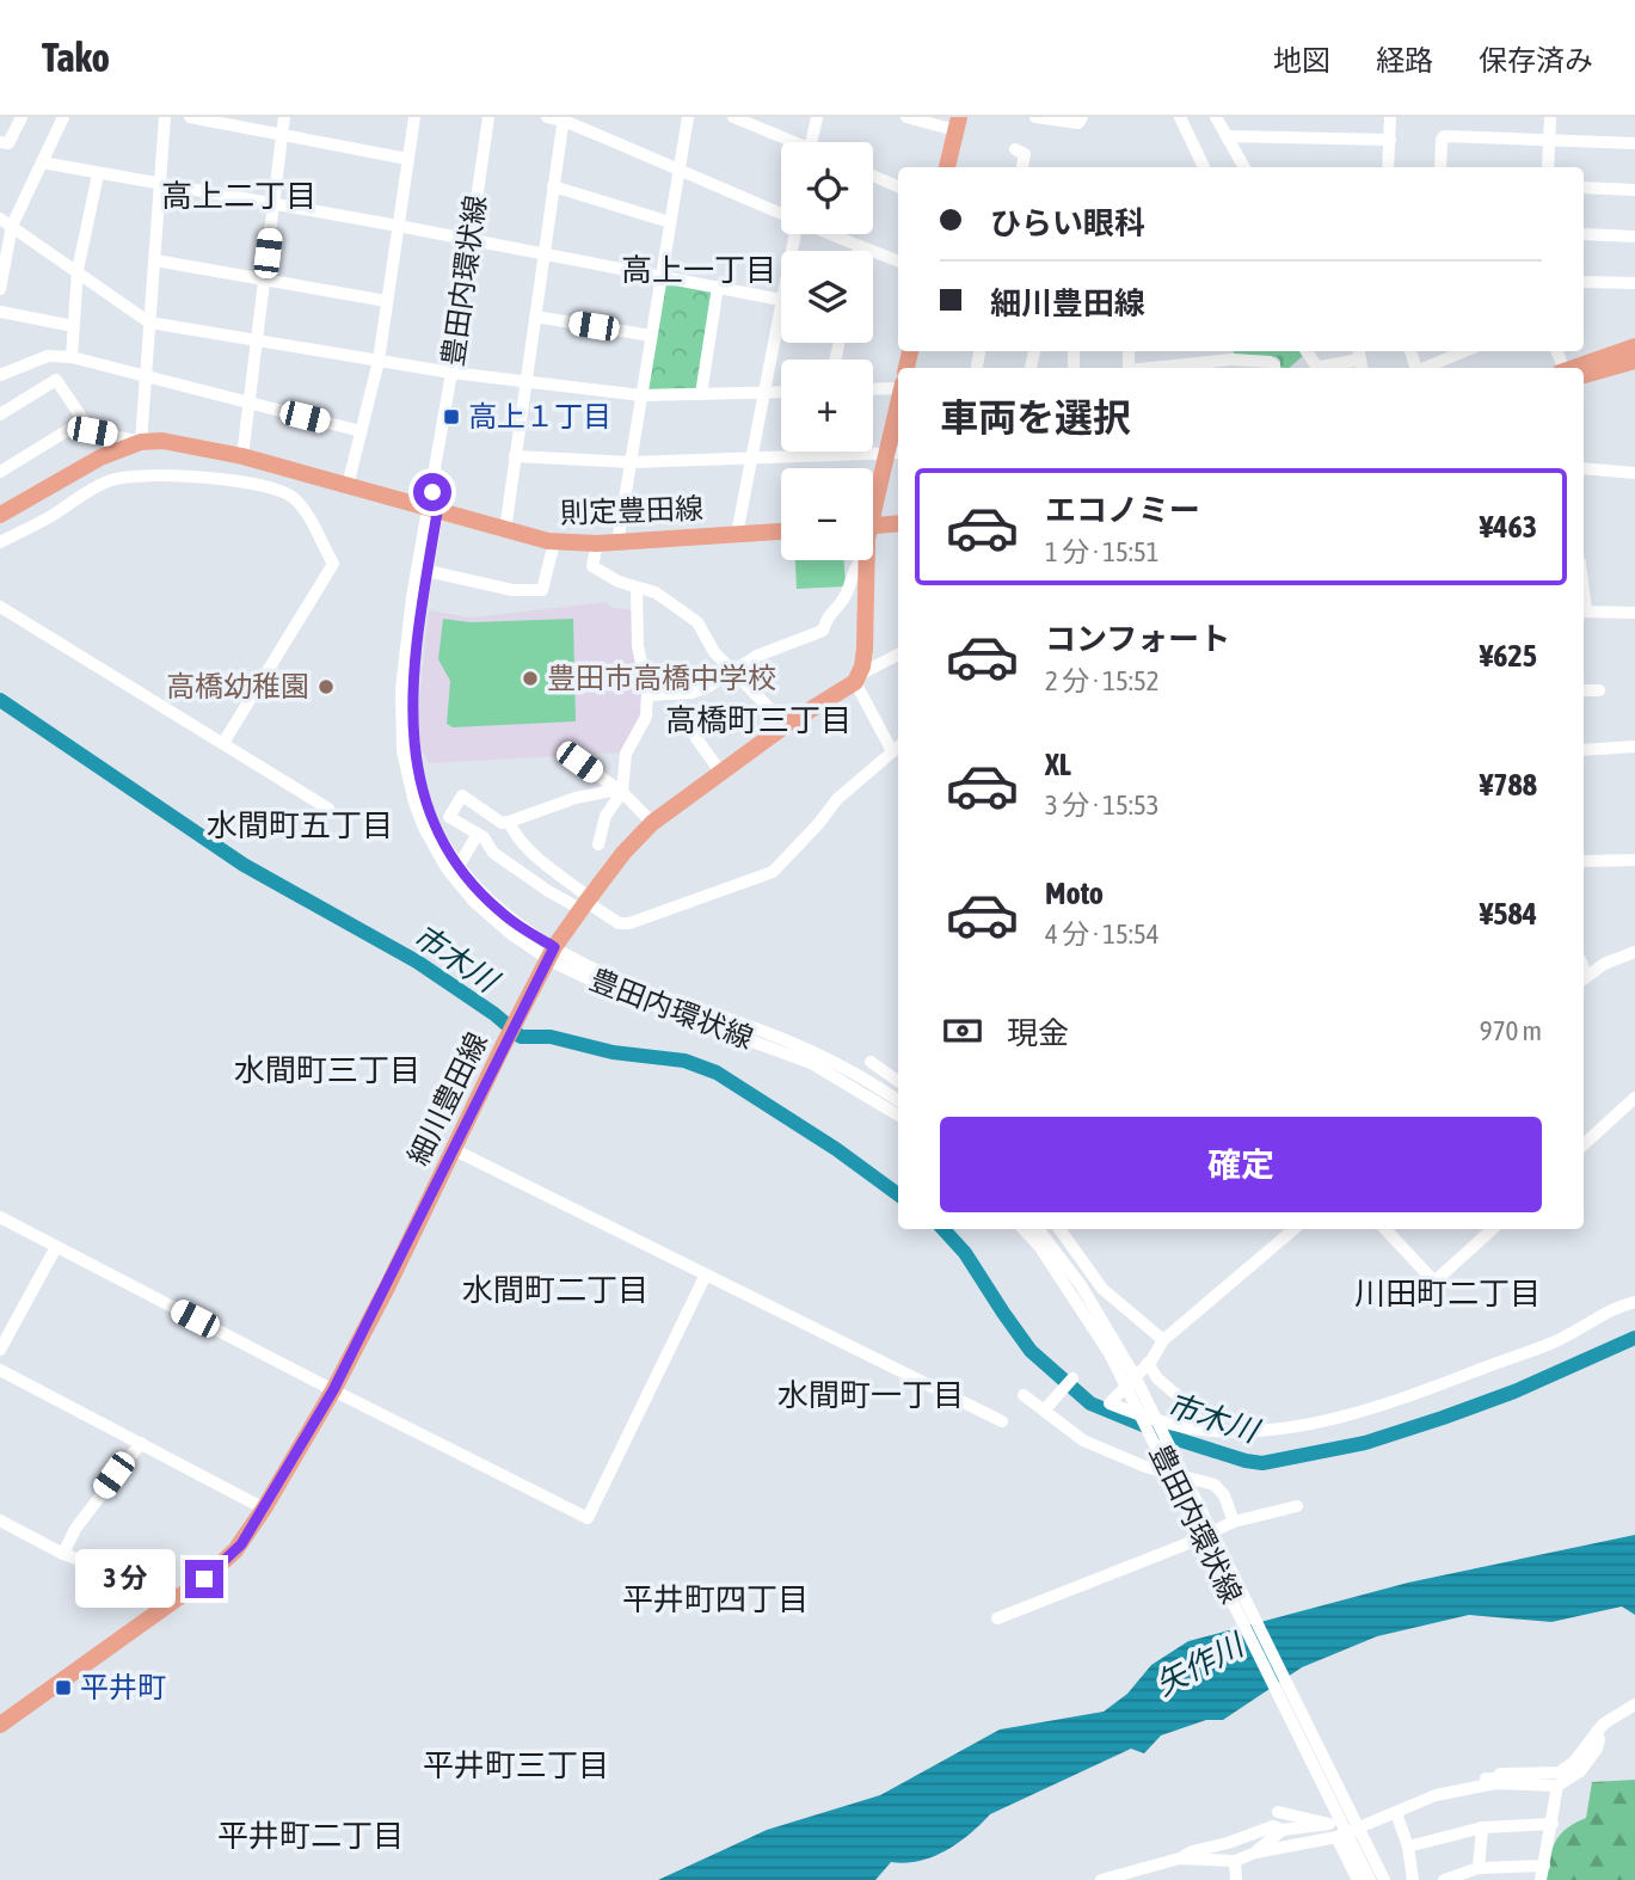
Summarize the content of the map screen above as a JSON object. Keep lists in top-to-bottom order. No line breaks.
{"streets":{"main road":["則定豊田線","細川豊田線"],"street":["豊田内環状線"]},"crossings":[["豊田内環状線","則定豊田線"],["豊田内環状線","細川豊田線"]],"districts":["高上二丁目","高上一丁目","高橋町三丁目","水間町五丁目","水間町三丁目","水間町二丁目","川田町二丁目","水間町一丁目","平井町四丁目","平井町三丁目","平井町二丁目"],"water":["市木川","矢作川"],"places":{"transit":["高上１丁目","平井町"],"other":["豊田市高橋中学校","高橋幼稚園"]},"page":{"header":"Tako","nav":["地図","経路","保存済み"],"map_buttons":["+","−"],"banner":["ひらい眼科","細川豊田線"],"heading":"車両を選択","list":[{"name":"エコノミー","note":"1 分 · 15:51","value":"¥463"},{"name":"コンフォート","note":"2 分 · 15:52","value":"¥625"},{"name":"XL","note":"3 分 · 15:53","value":"¥788"},{"name":"Moto","note":"4 分 · 15:54","value":"¥584"}],"pay":["現金","970 m"],"buttons":"確定","bubble":"3 分"}}
